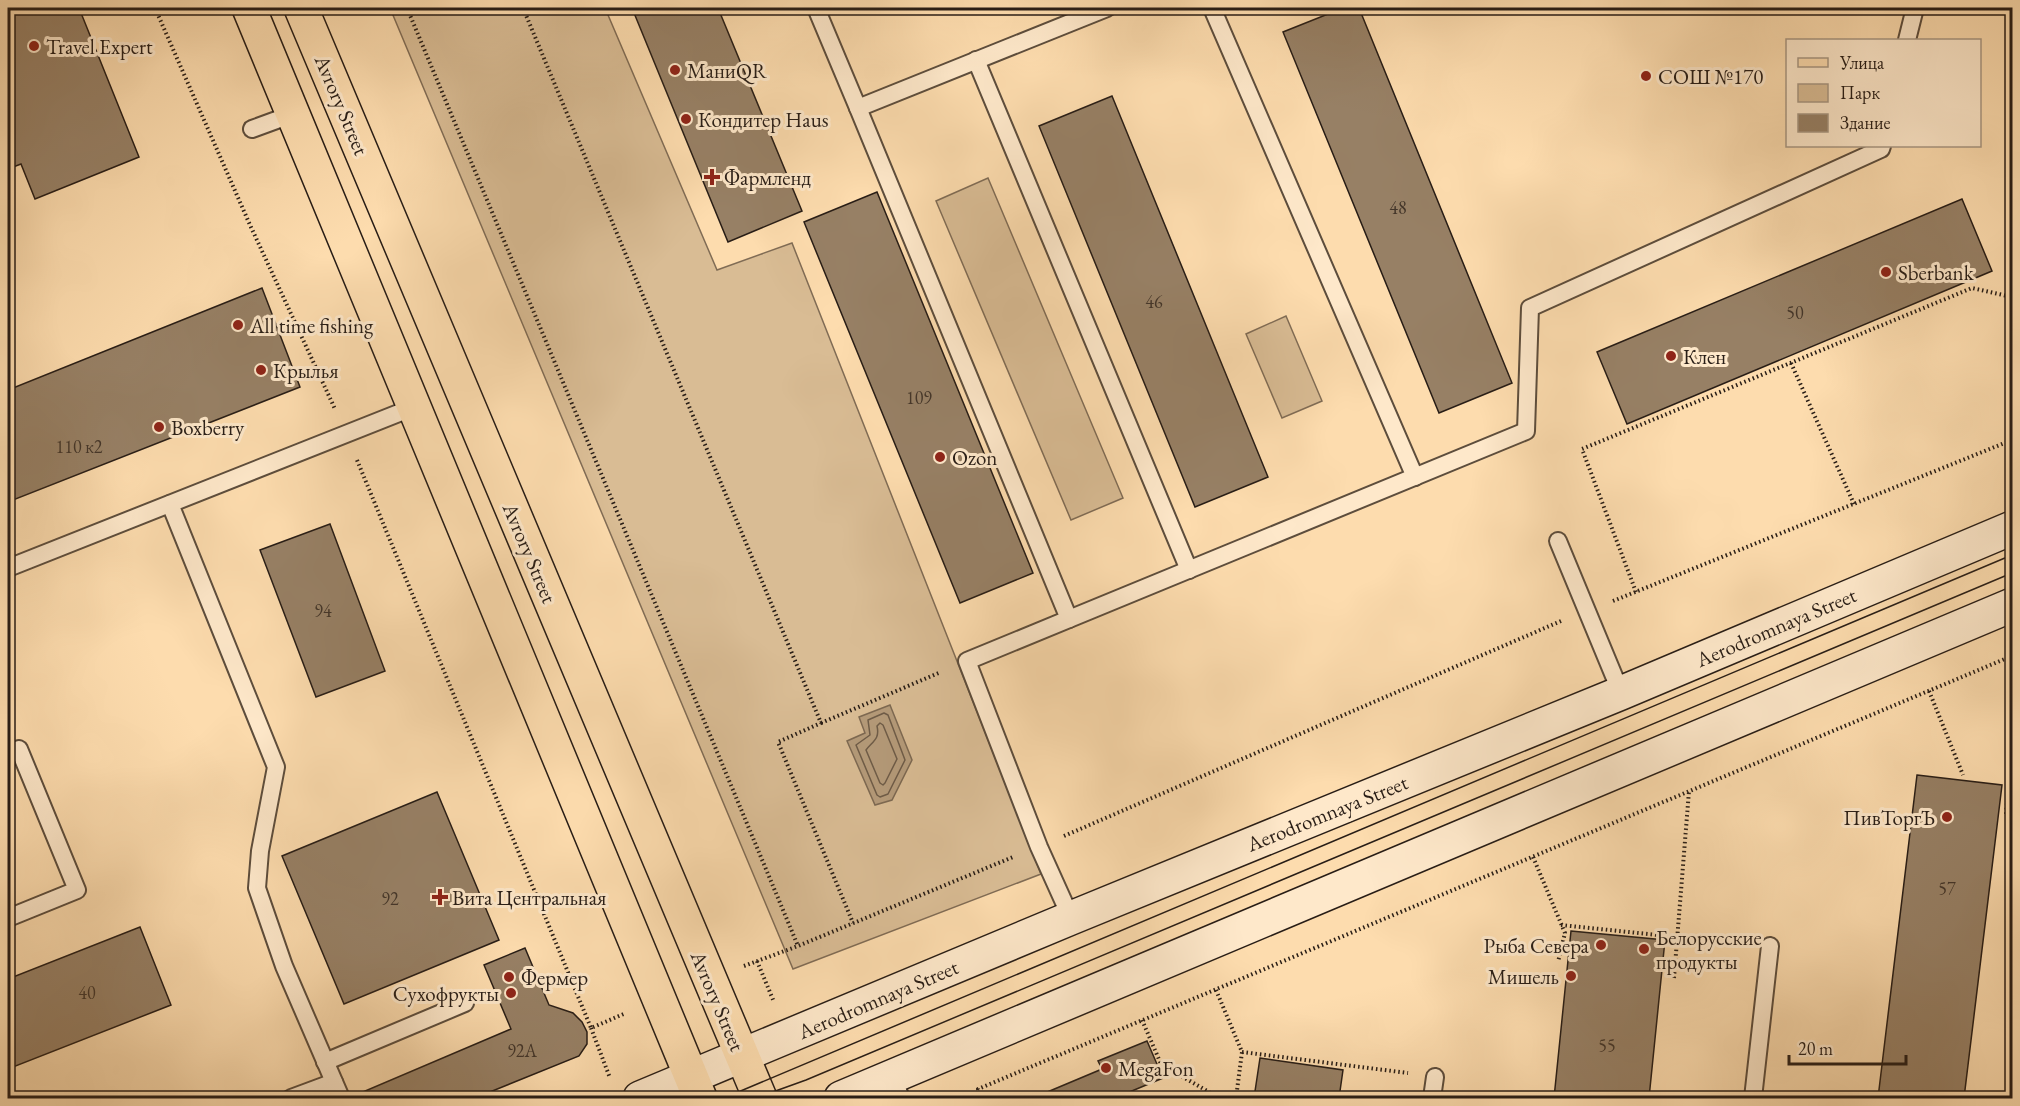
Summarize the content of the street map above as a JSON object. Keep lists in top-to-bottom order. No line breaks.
{"streets":{"main road":["Avrory Street","Aerodromnaya Street"]},"crossings":[["Avrory Street","Aerodromnaya Street"]],"places":{"other":["Travel Expert","МаниQR","СОШ №170","Кондитер Haus","Sberbank","All time fishing","Клен","Крылья","Boxberry","Ozon","ПивТоргЪ","Рыба Севера","Белорусские продукты","Мишель","Фермер","Сухофрукты","MegaFon"],"health":["Фармленд","Вита Центральная"]},"house_numbers":["48","46","50","109","110 к2","94","57","92","40","55","92А"],"legend":["Улица","Парк","Здание"],"scale_bar":"20 m"}
